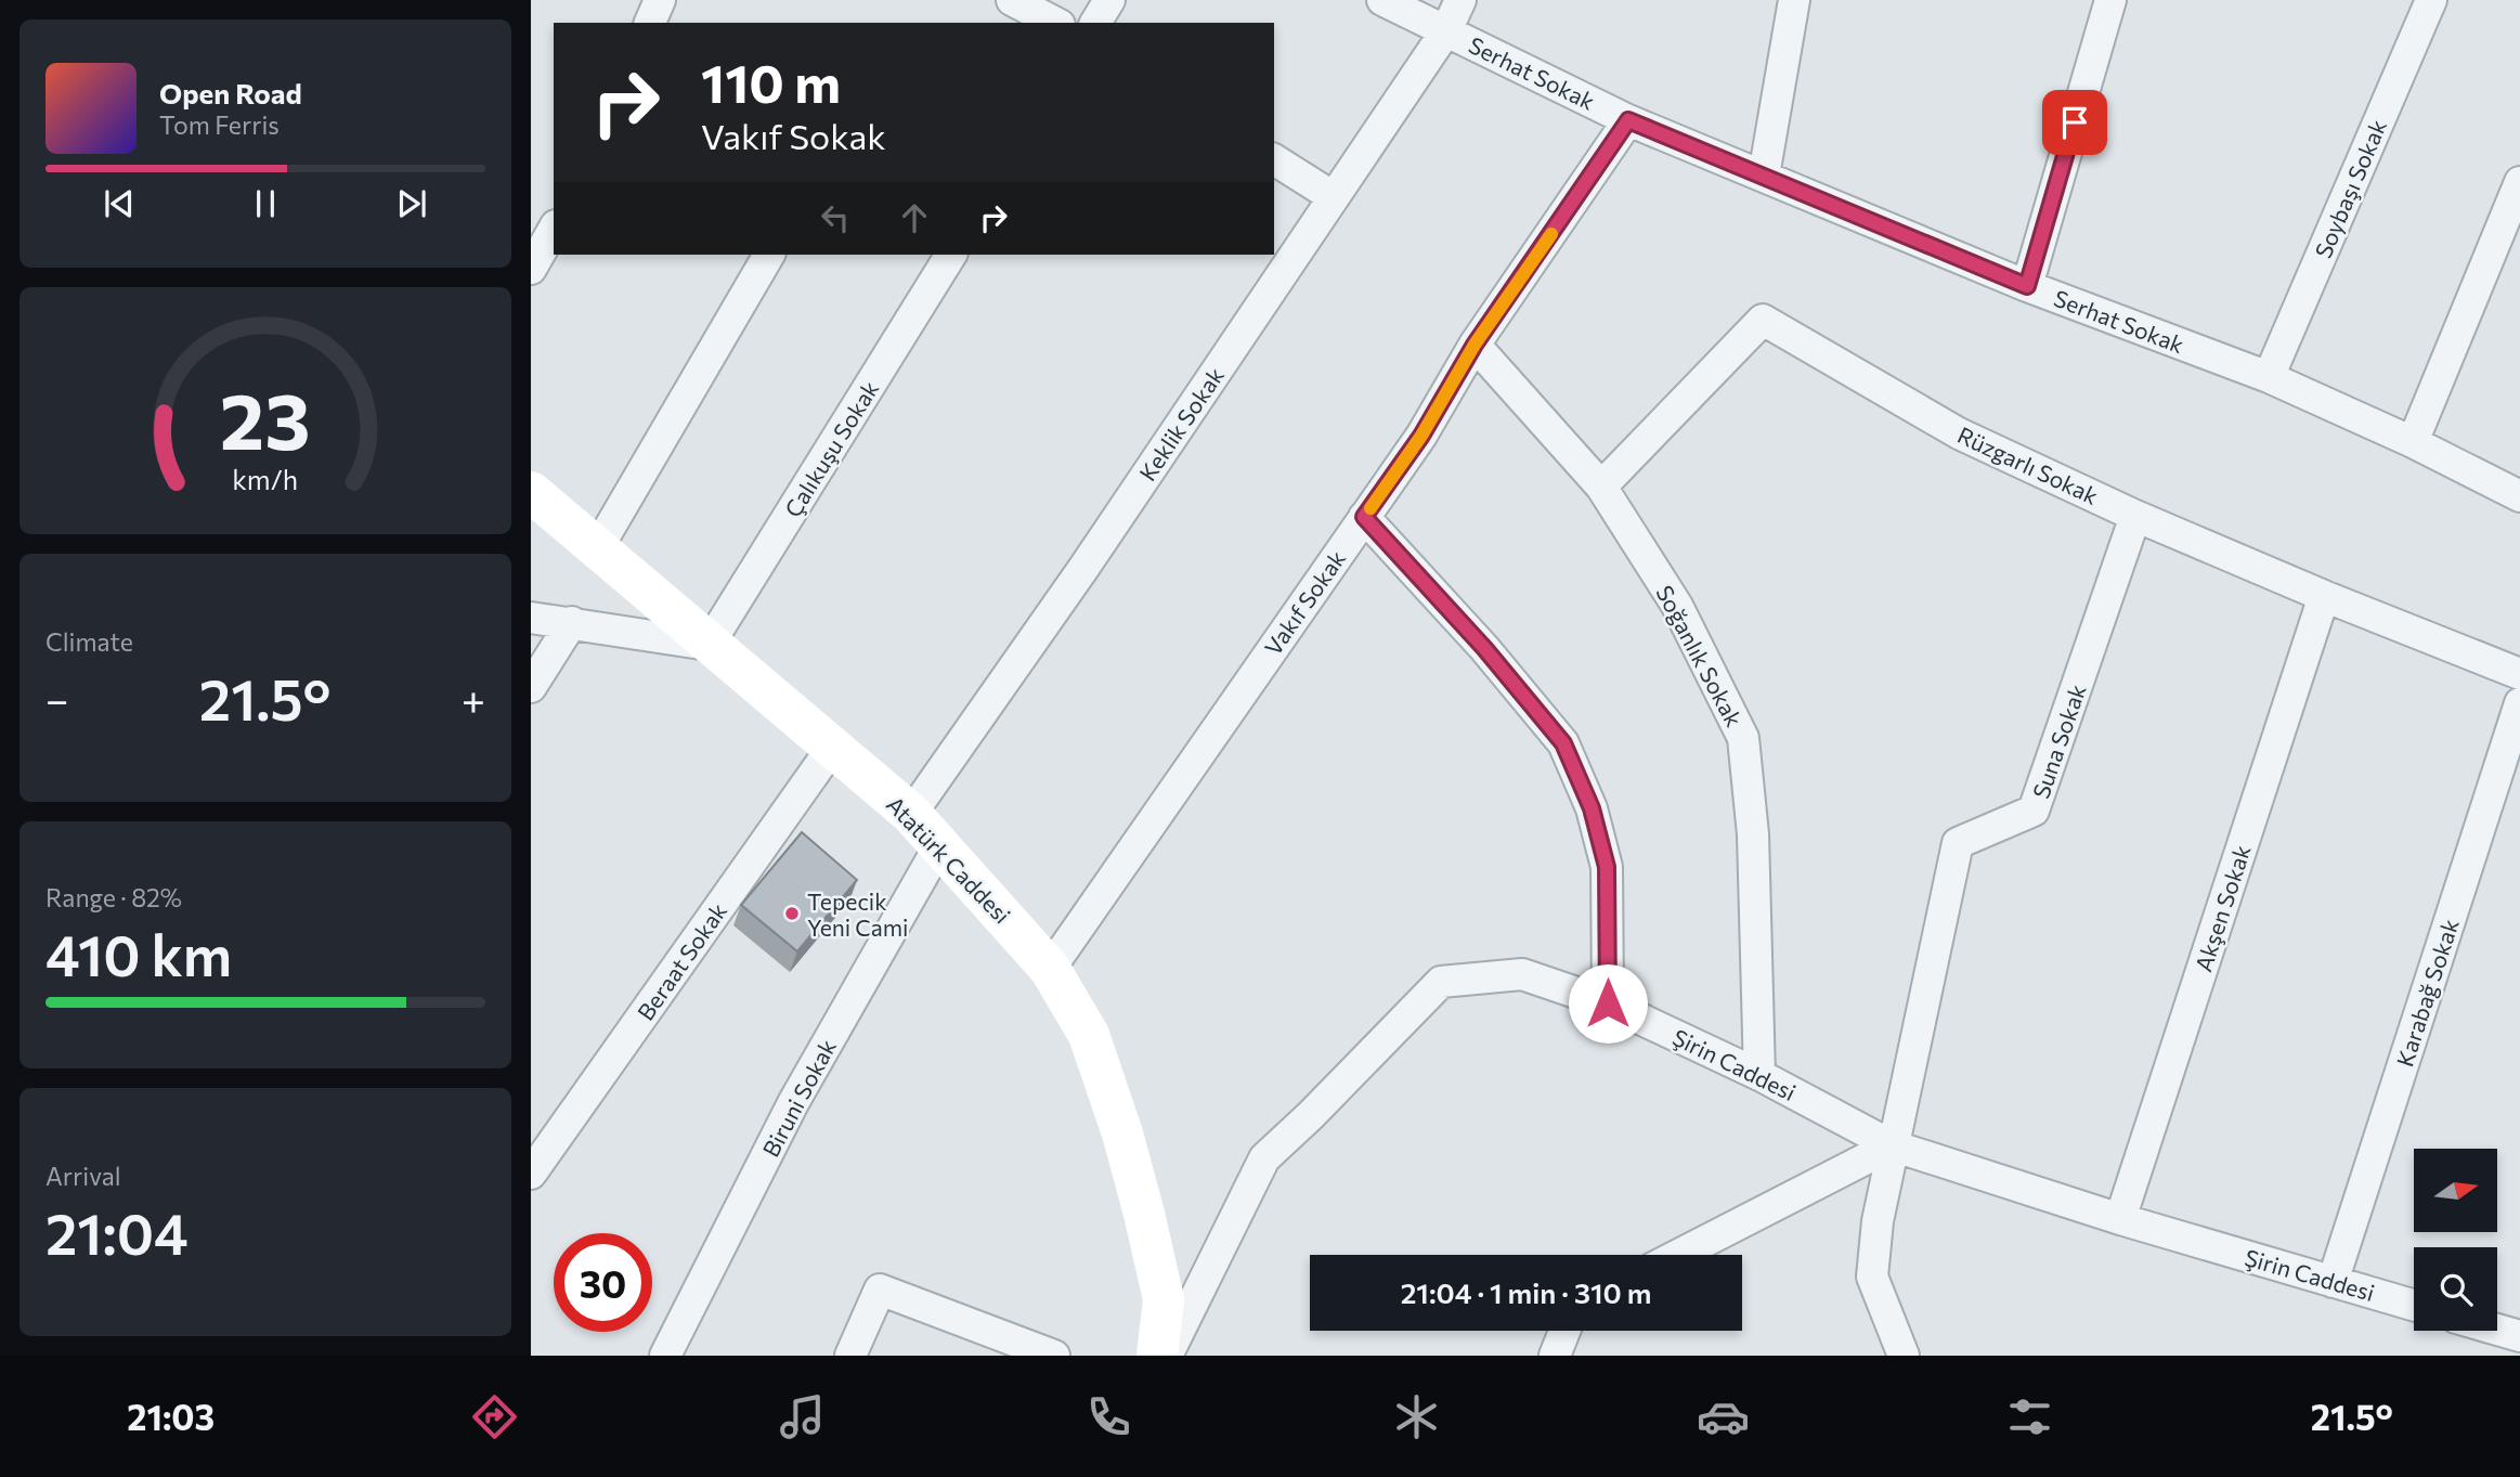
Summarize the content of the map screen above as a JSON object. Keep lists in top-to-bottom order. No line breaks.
{"streets":{"main road":["Atatürk Caddesi"],"street":["Serhat Sokak","Soybaşı Sokak","Keklik Sokak","Çalıkuşu Sokak","Rüzgarlı Sokak","Vakıf Sokak","Soğanlık Sokak","Suna Sokak","Akşen Sokak","Beraat Sokak","Karabağ Sokak","Şirin Caddesi","Biruni Sokak"]},"crossings":[["Serhat Sokak","Soybaşı Sokak"],["Serhat Sokak","Keklik Sokak"],["Serhat Sokak","Vakıf Sokak"],["Keklik Sokak","Atatürk Caddesi"],["Çalıkuşu Sokak","Atatürk Caddesi"],["Rüzgarlı Sokak","Soğanlık Sokak"],["Rüzgarlı Sokak","Suna Sokak"],["Rüzgarlı Sokak","Akşen Sokak"],["Vakıf Sokak","Soğanlık Sokak"],["Vakıf Sokak","Atatürk Caddesi"],["Soğanlık Sokak","Şirin Caddesi"],["Suna Sokak","Şirin Caddesi"],["Atatürk Caddesi","Beraat Sokak"],["Atatürk Caddesi","Biruni Sokak"],["Akşen Sokak","Şirin Caddesi"],["Karabağ Sokak","Şirin Caddesi"]],"places":["Tepecik Yeni Cami"],"north":"right","page":{"turn":["110 m","Vakıf Sokak"],"song":["Open Road","Tom Ferris"],"tile":["Climate",["Range · 82%","410 km"],["Arrival","21:04"]],"heat":["−","21.5°","+"],"limit":"30","trip":"21:04 · 1 min · 310 m","tabs":["21:03","21.5°"],"gauge":["23","km/h"]}}
